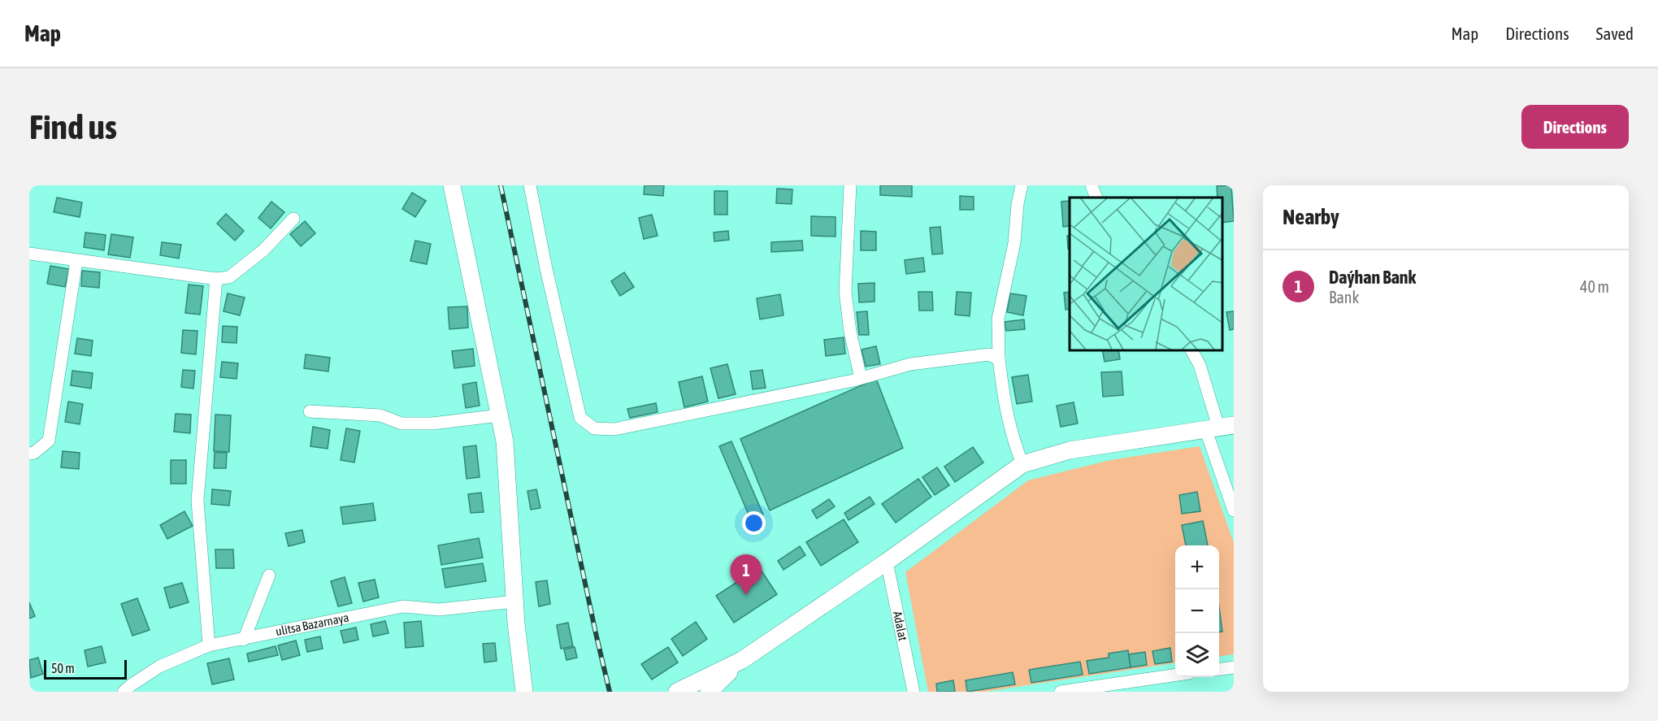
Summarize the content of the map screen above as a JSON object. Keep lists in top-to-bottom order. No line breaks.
{"streets":{"street":["ulitsa Bazarnaya","Adalat"]},"scale_bar":"50 m","page":{"header":"Map","nav":["Map","Directions","Saved"],"buttons":"Directions","title":"Find us","heading":"Nearby","list":[{"mark":"1","name":"Daýhan Bank","note":"Bank","value":"40 m"}],"map_buttons":["+","−"],"pins":"1","scale":"50 m"}}
